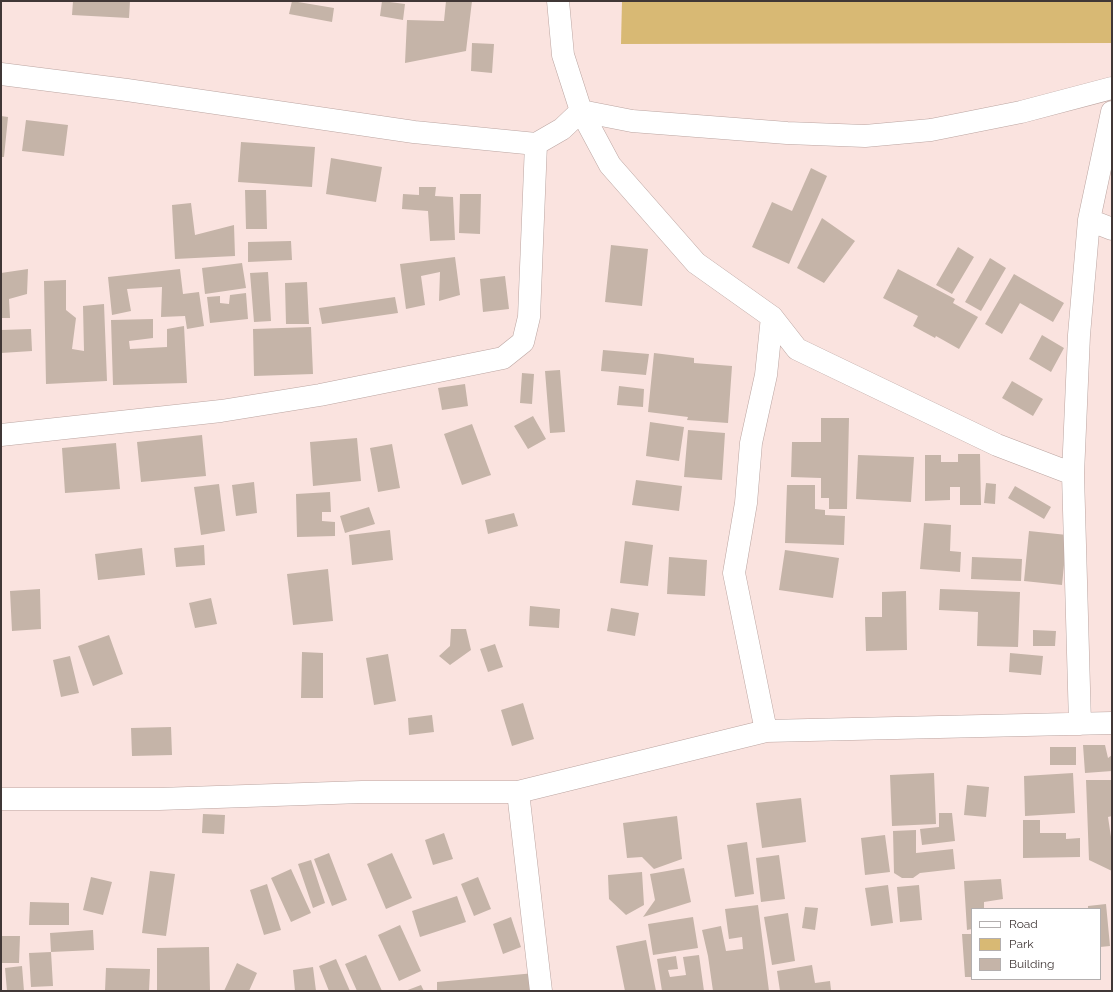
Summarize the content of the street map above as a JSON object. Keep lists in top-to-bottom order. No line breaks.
{"legend":["Road","Park","Building"]}
